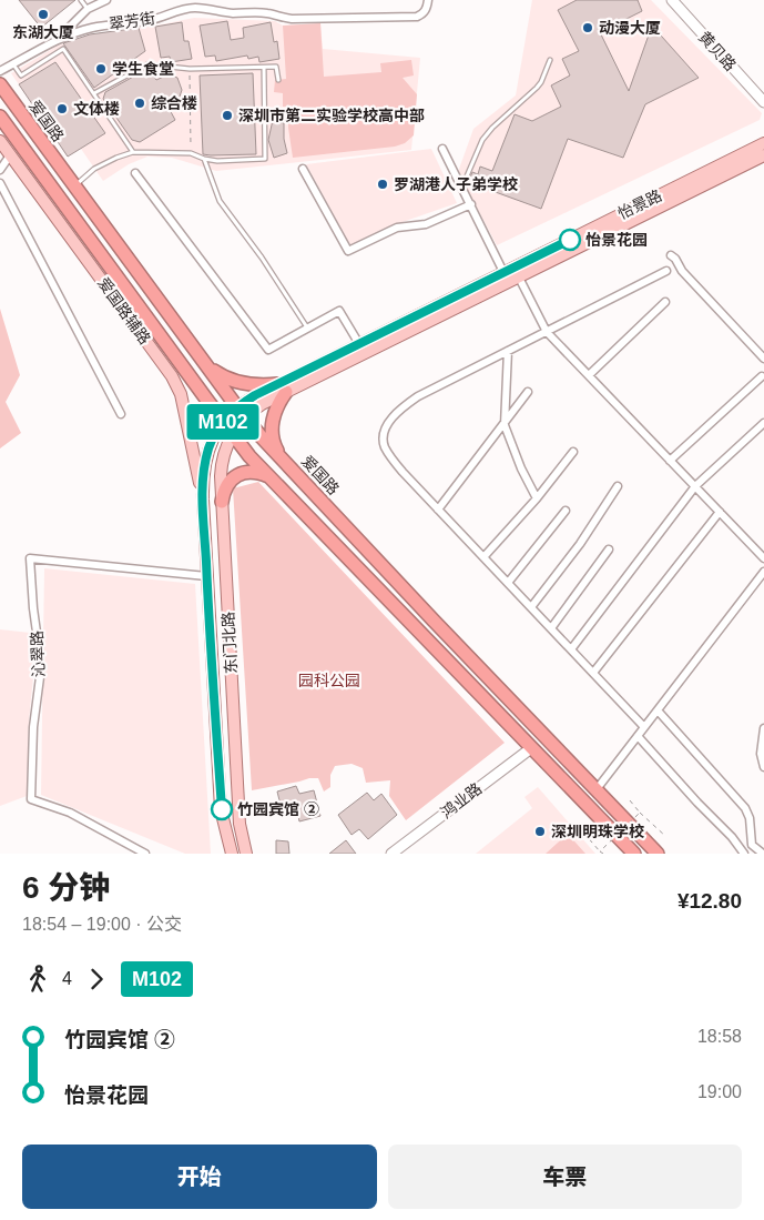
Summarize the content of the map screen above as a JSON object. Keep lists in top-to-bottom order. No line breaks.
{"streets":{"highway":["爱国路"],"main road":["怡景路","爱国路辅路","东门北路"],"street":["翠芳街","黄贝路","沁翠路","鸿业路"]},"crossings":[["爱国路","怡景路"],["怡景路","东门北路"],["爱国路辅路","东门北路"],["东门北路","沁翠路"]],"parks":["园科公园"],"places":["东湖大厦","动漫大厦","学生食堂","综合楼","文体楼","深圳市第二实验学校高中部","罗湖港人子弟学校","怡景花园","竹园宾馆 ②","深圳明珠学校"],"lines":["bus line M102"],"page":{"on_map":"M102","heading":["6 分钟","18:54 – 19:00 · 公交","¥12.80"],"legs":["4","M102"],"list":[{"name":"竹园宾馆 ②","value":"18:58"},{"name":"怡景花园","value":"19:00"}],"buttons":["开始","车票"]}}
